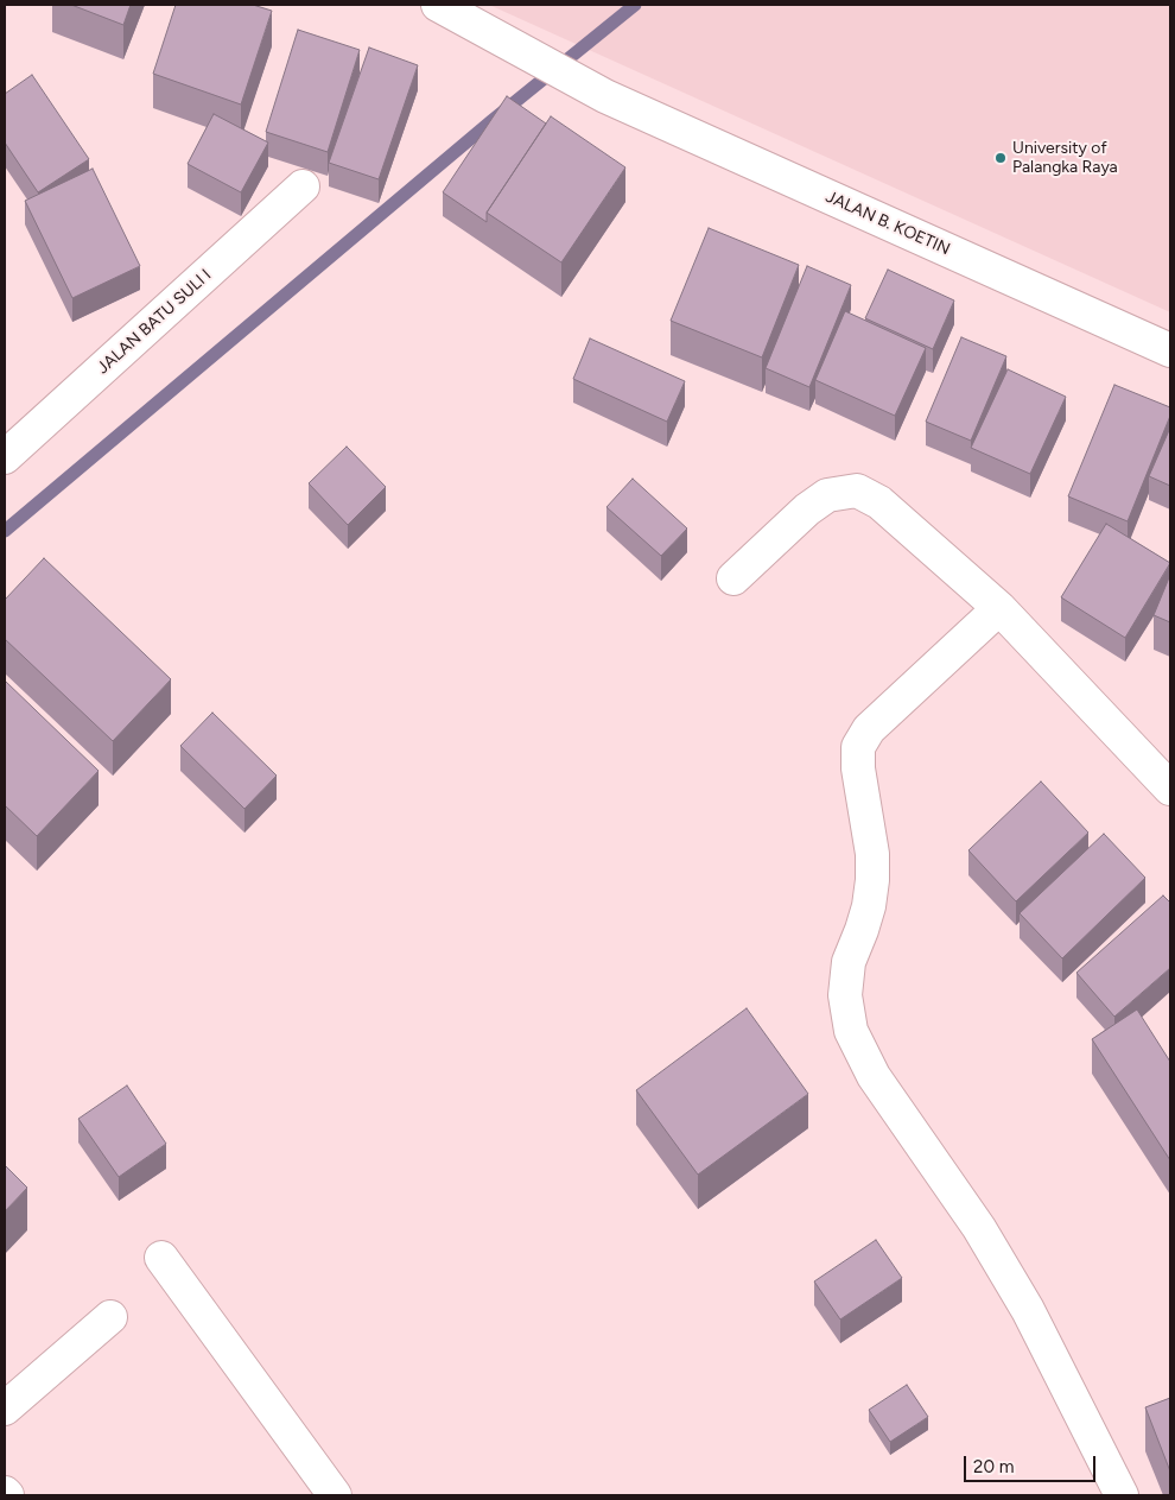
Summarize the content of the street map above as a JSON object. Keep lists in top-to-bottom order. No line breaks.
{"streets":{"street":["JALAN B. KOETIN","JALAN BATU SULI I"]},"places":["University of Palangka Raya"],"scale_bar":"20 m"}
